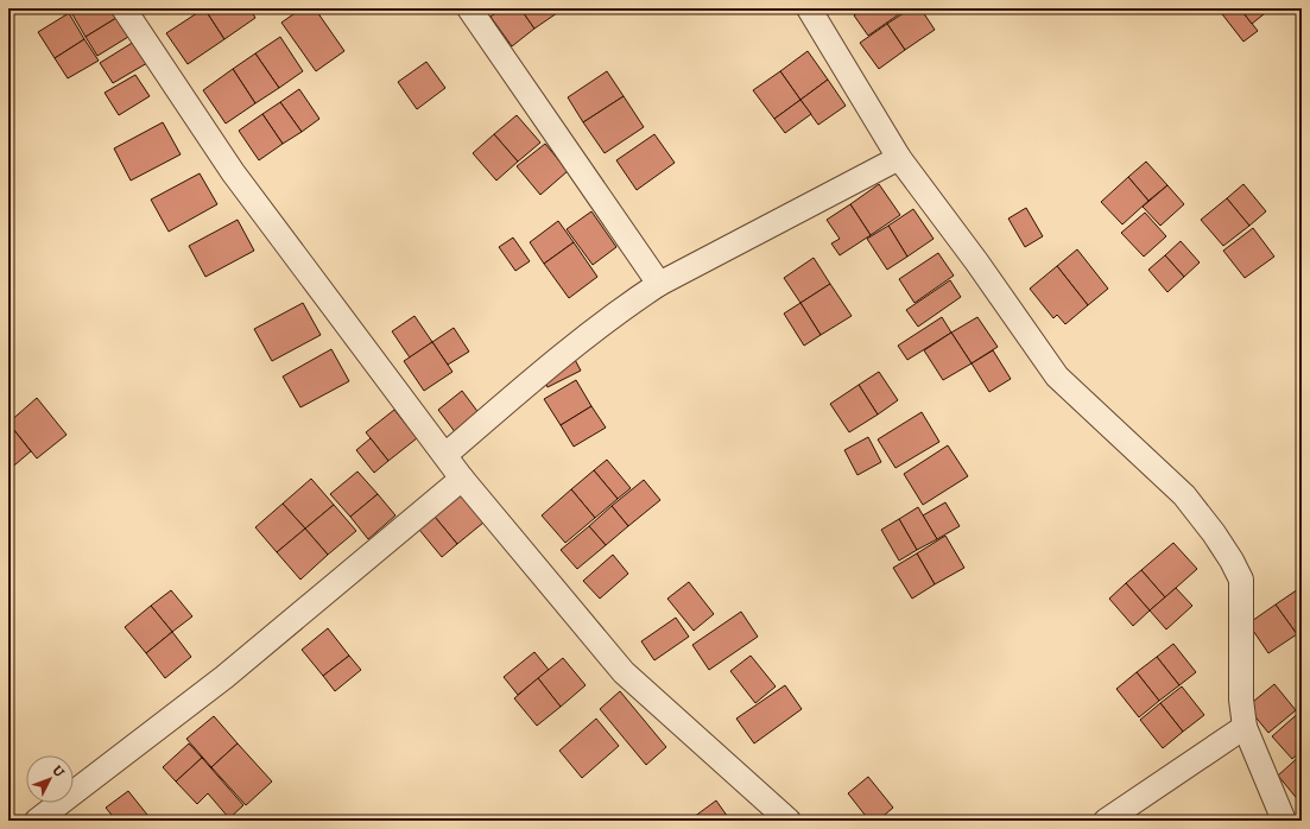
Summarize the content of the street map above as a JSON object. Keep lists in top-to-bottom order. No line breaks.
{"north":"top right"}
